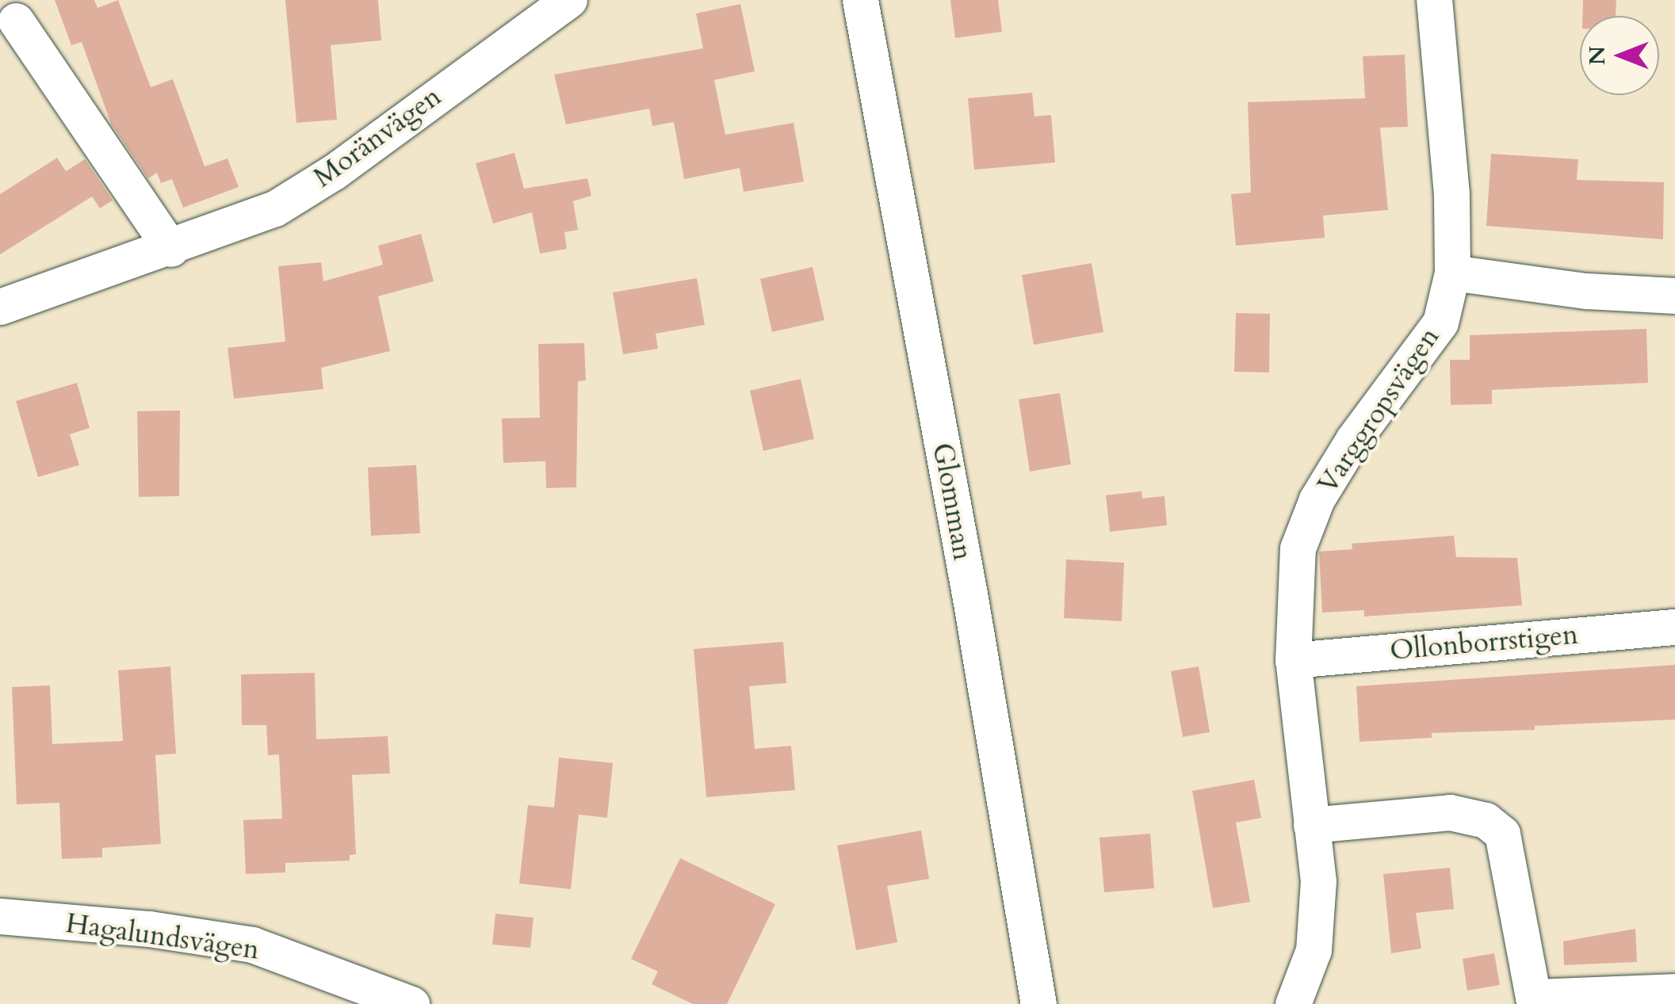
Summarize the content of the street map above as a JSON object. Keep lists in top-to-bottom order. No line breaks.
{"streets":{"street":["Moränvägen","Varggropsvägen","Glomman","Ollonborrstigen","Hagalundsvägen"]},"crossings":[["Varggropsvägen","Ollonborrstigen"]],"north":"left"}
